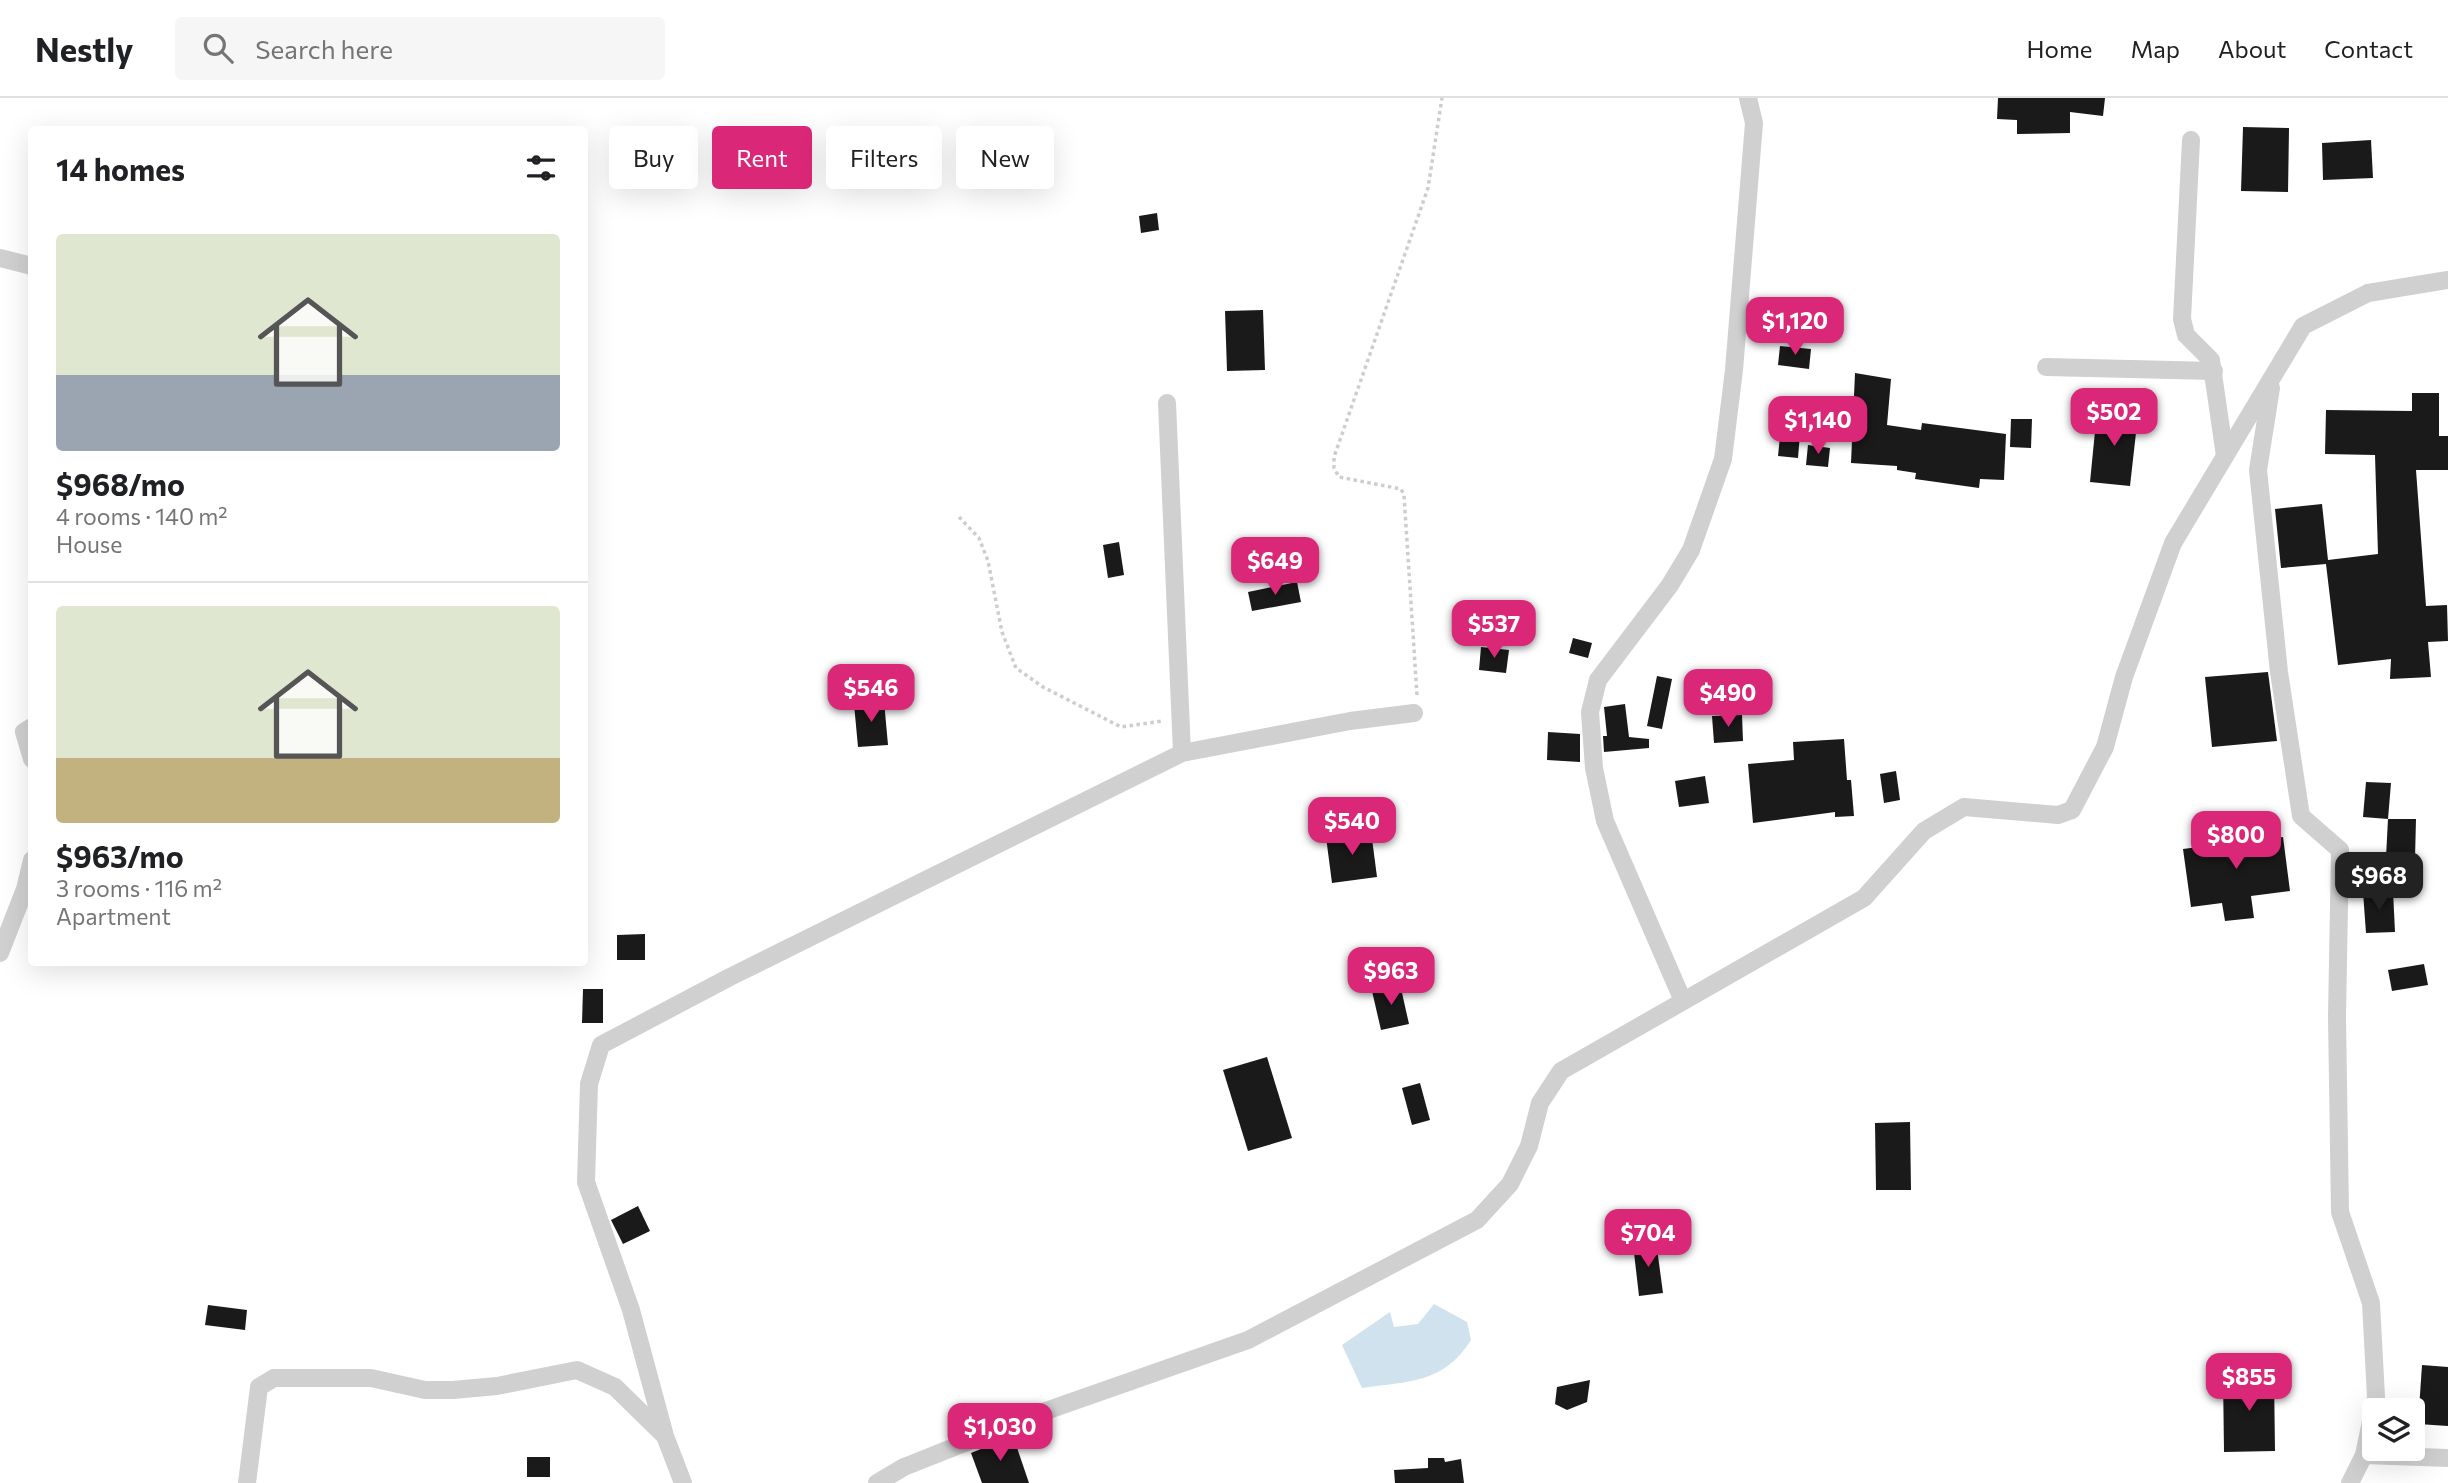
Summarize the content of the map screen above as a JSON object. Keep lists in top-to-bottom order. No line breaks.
{"page":{"header":"Nestly","search":"Search here","nav":["Home","Map","About","Contact"],"chip":["Buy","Rent","Filters","New"],"heading":"14 homes","list":[{"name":"$968/mo","note":"4 rooms · 140 m² · House"},{"name":"$963/mo","note":"3 rooms · 116 m² · Apartment"}],"price":["$1,120","$502","$1,140","$649","$537","$546","$490","$540","$800","$968","$963","$704","$855","$1,030"]}}
